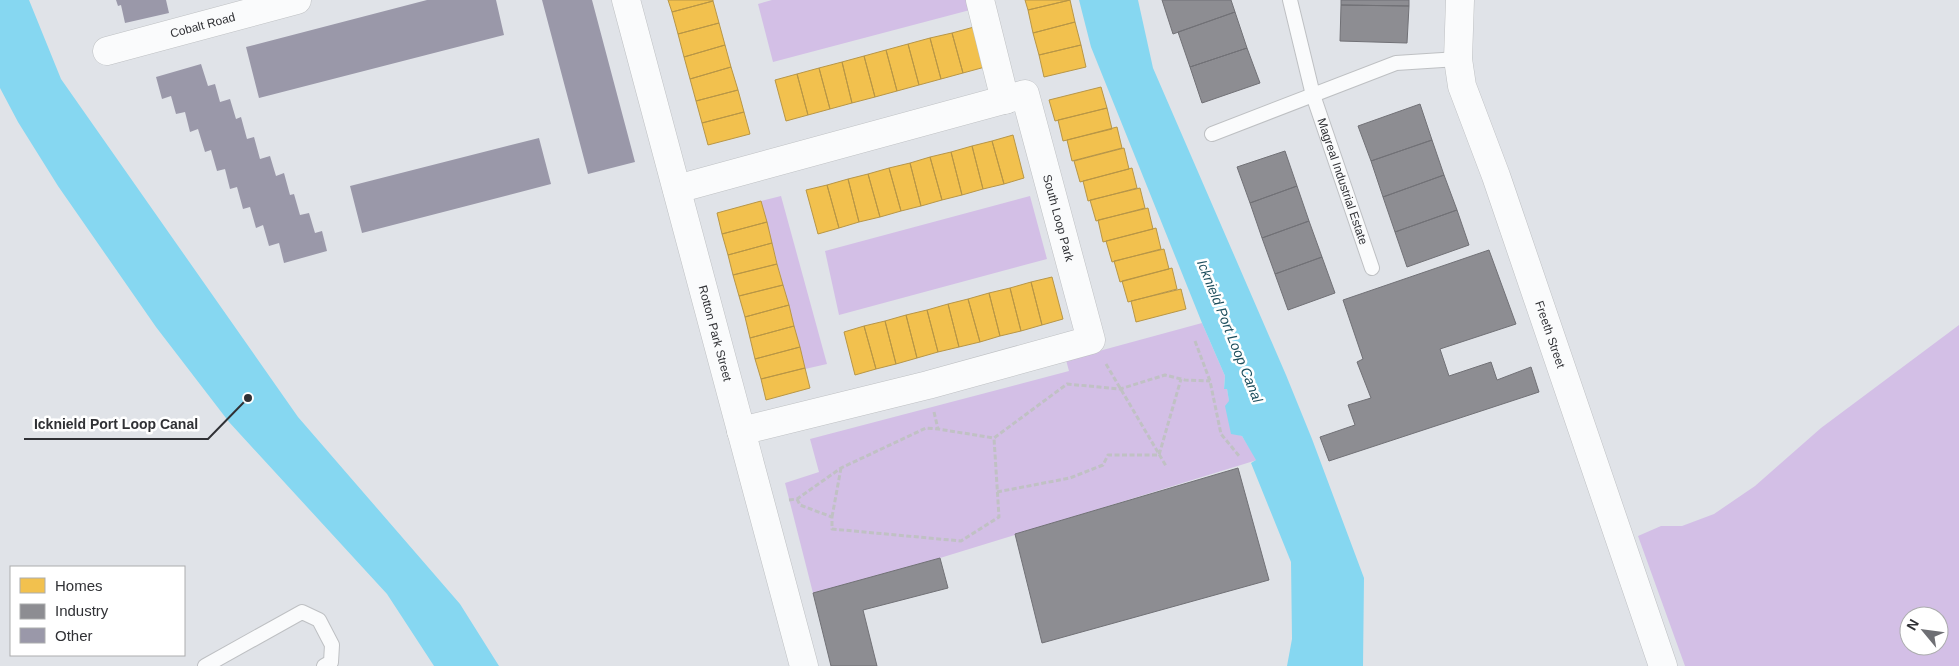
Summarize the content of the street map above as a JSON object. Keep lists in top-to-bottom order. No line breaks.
{"streets":{"street":["Cobalt Road","South Loop Park","Rotton Park Street","Freeth Street"],"lane":["Magreal Industrial Estate"]},"crossings":[["South Loop Park","Rotton Park Street"]],"water":["Icknield Port Loop Canal"],"places":["Icknield Port Loop Canal"],"legend":["Homes","Industry","Other"],"north":"top left"}
